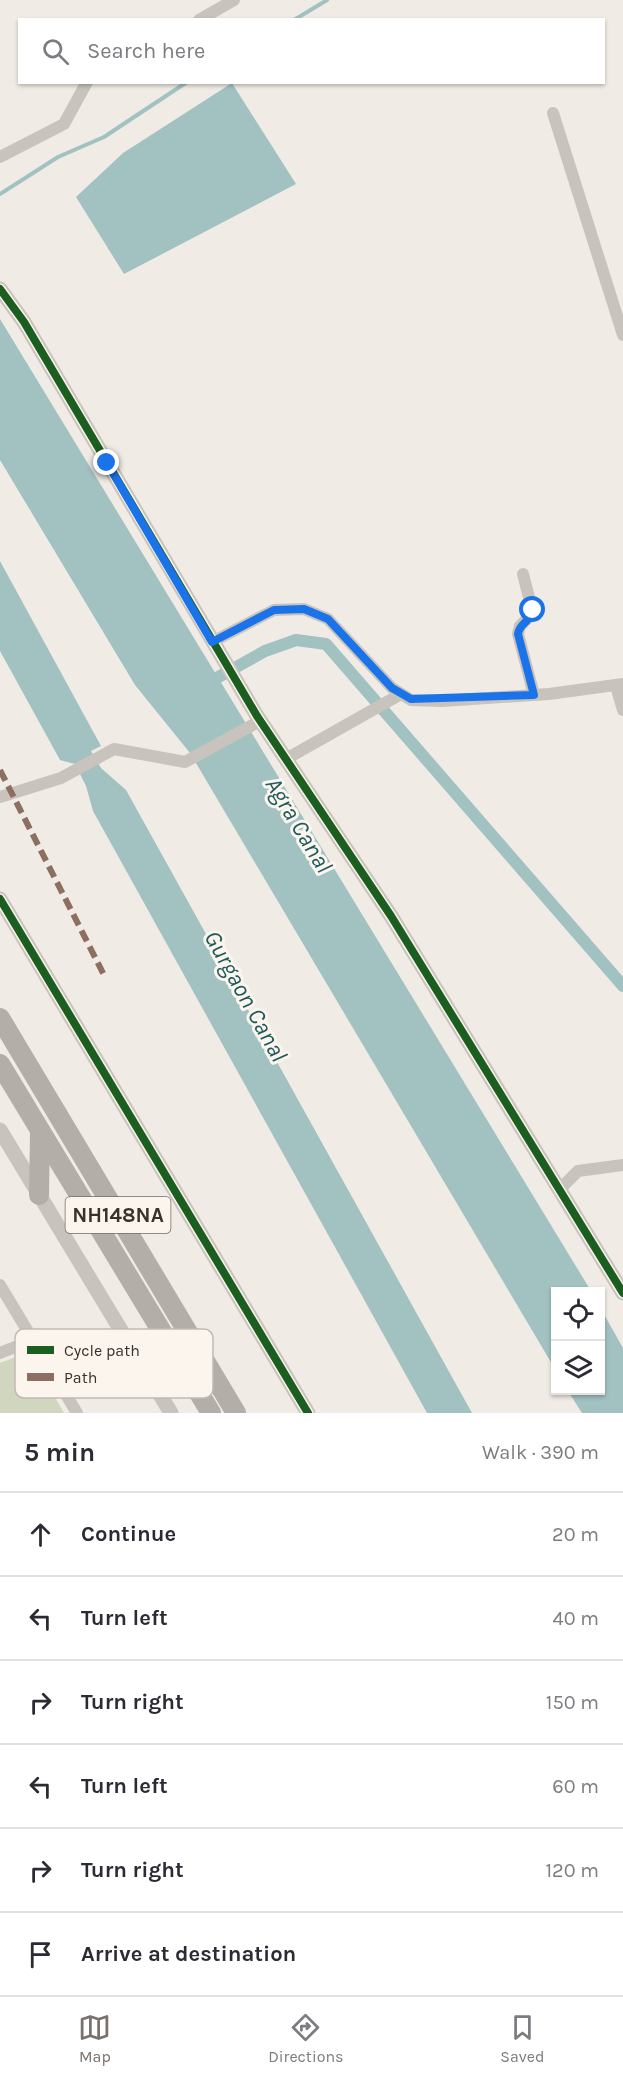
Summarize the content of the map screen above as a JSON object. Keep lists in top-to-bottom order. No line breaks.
{"streets":{"highway":["NH148NA"]},"water":["Agra Canal","Gurgaon Canal"],"legend":["Cycle path","Path"],"page":{"search":"Search here","heading":["5 min","Walk · 390 m"],"list":[["Continue","20 m"],["Turn left","40 m"],["Turn right","150 m"],["Turn left","60 m"],["Turn right","120 m"],"Arrive at destination"],"nav":["Map","Directions","Saved"]}}
